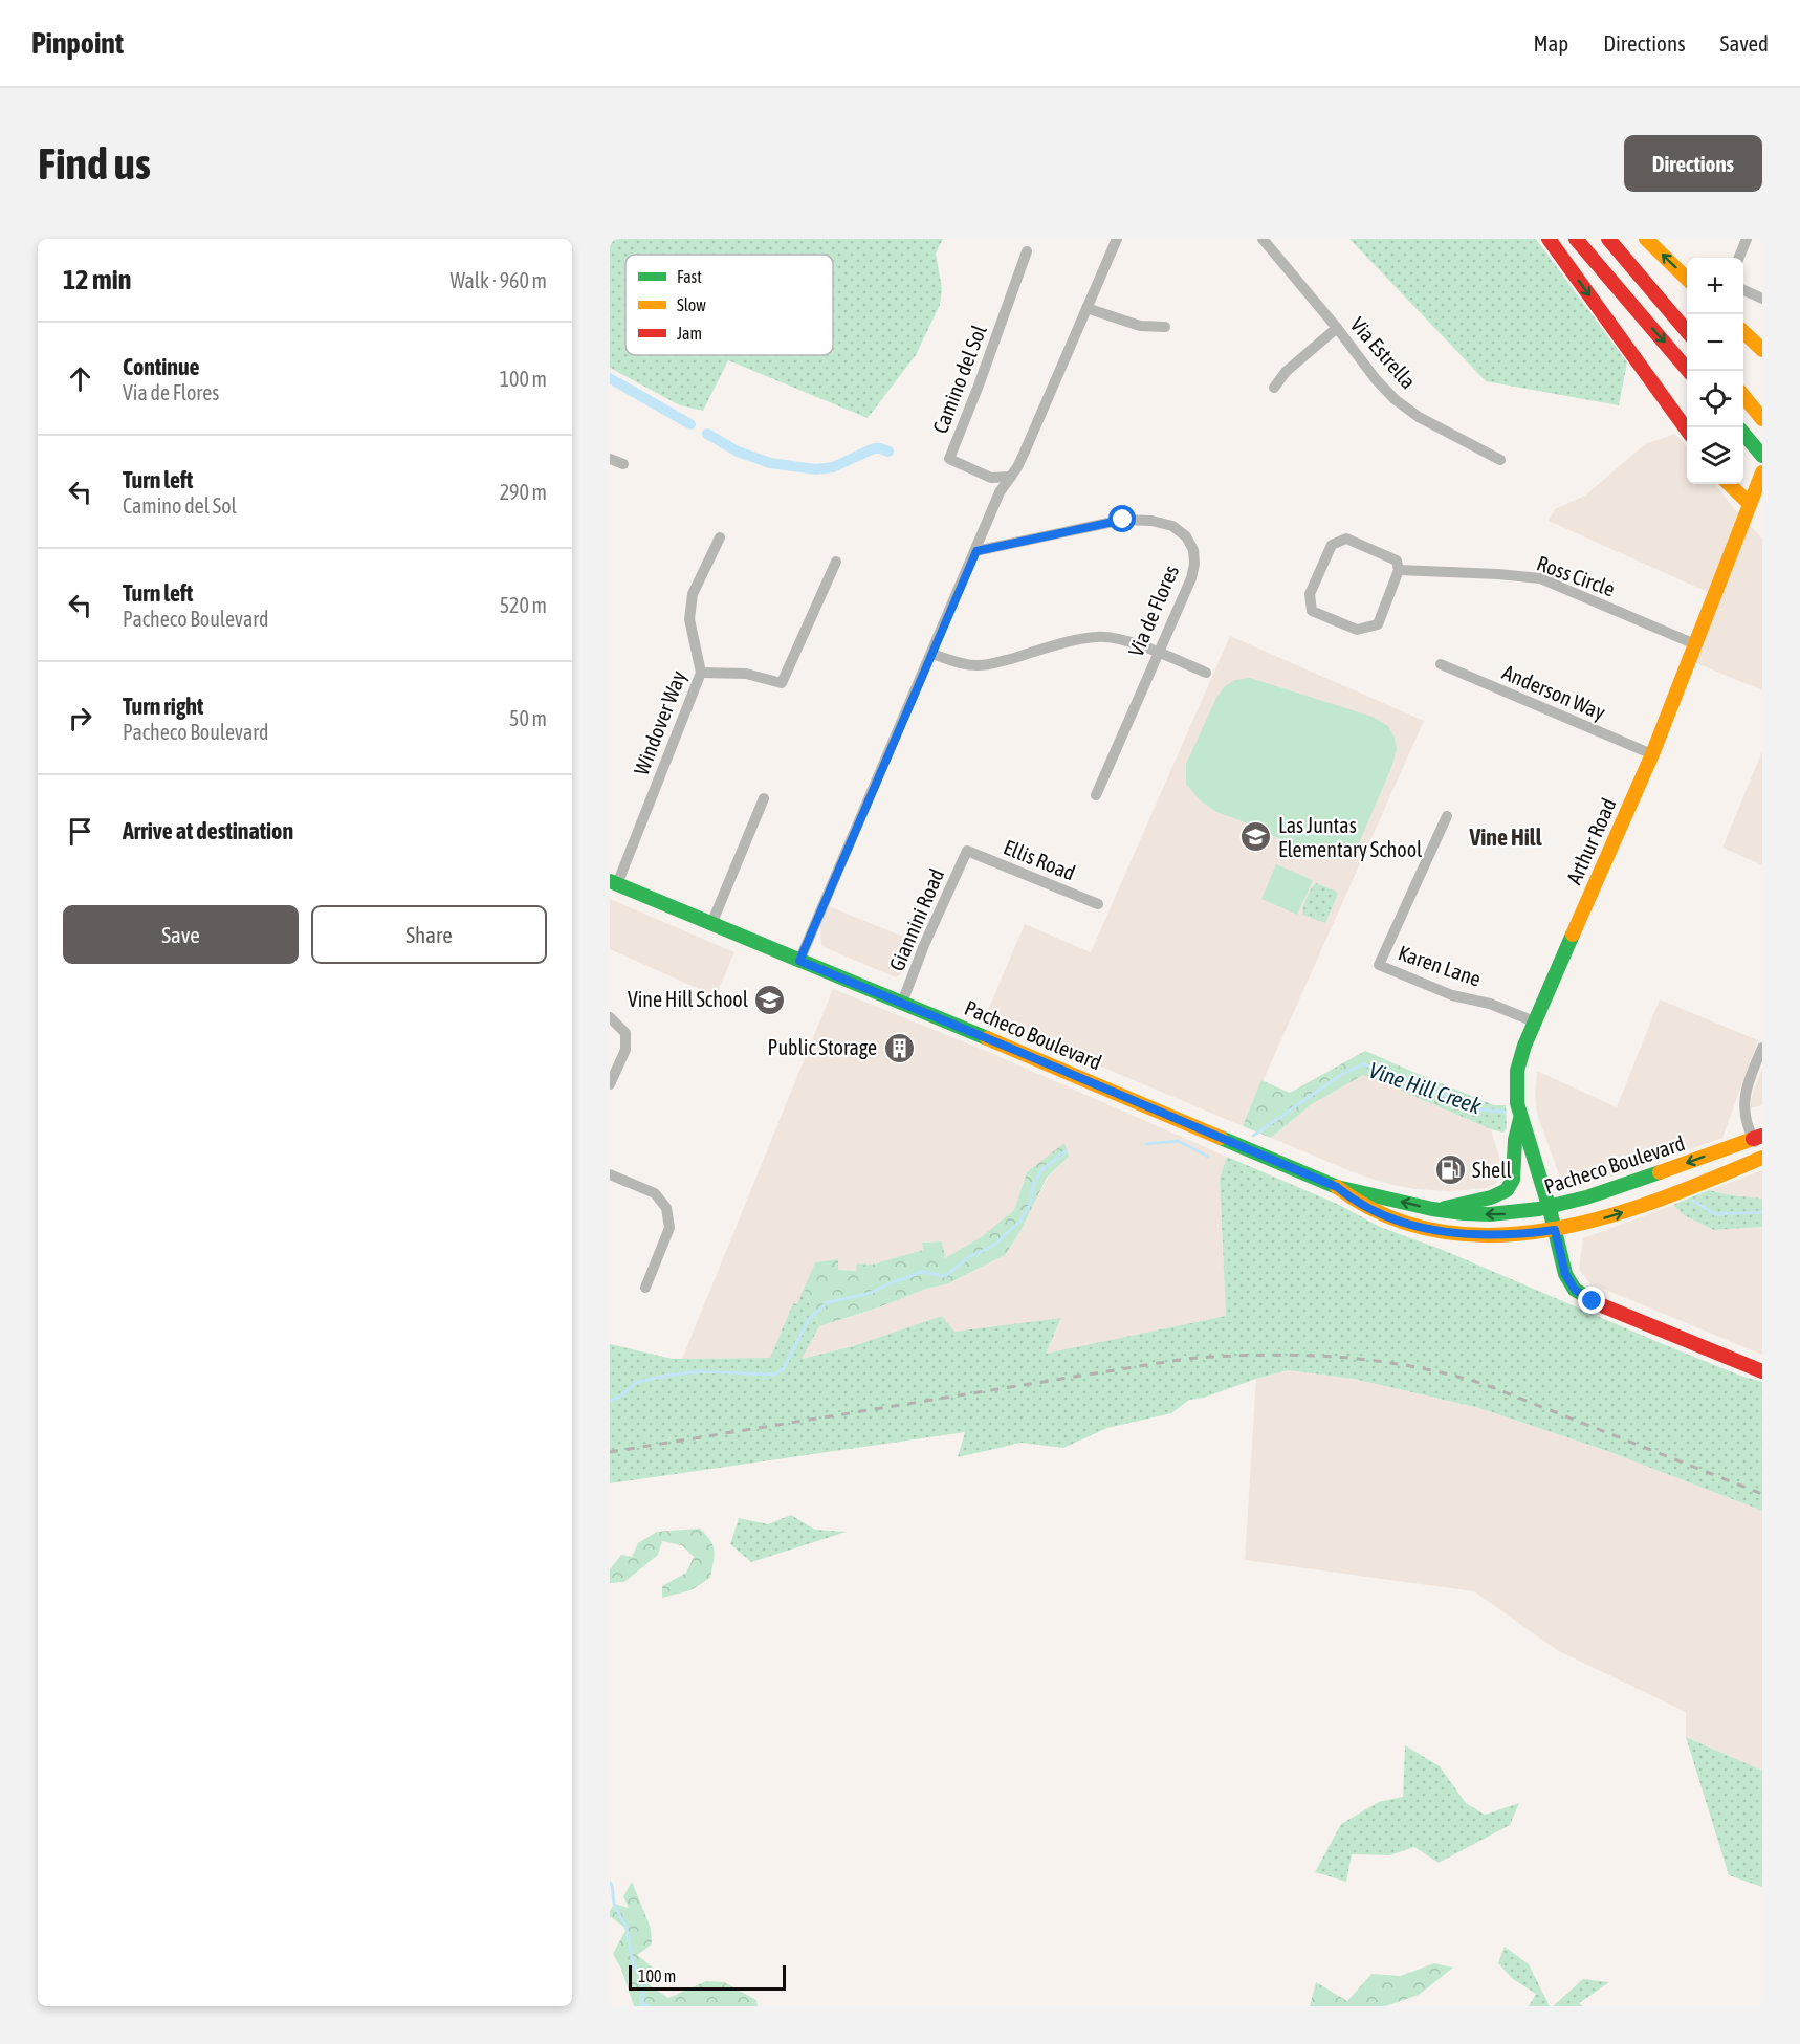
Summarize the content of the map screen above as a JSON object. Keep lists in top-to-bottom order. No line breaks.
{"streets":{"main road":["Arthur Road","Pacheco Boulevard"],"street":["Via Estrella","Camino del Sol","Ross Circle","Via de Flores","Anderson Way","Windover Way","Ellis Road","Giannini Road","Karen Lane"]},"crossings":[["Ross Circle","Arthur Road"],["Anderson Way","Arthur Road"],["Windover Way","Pacheco Boulevard"],["Arthur Road","Karen Lane"],["Arthur Road","Pacheco Boulevard"],["Ellis Road","Giannini Road"],["Giannini Road","Pacheco Boulevard"]],"districts":["Vine Hill"],"water":["Vine Hill Creek"],"places":{"school or university":["Las Juntas Elementary School","Vine Hill School"],"building":["Public Storage"],"fuel station":["Shell"]},"legend":["Fast","Slow","Jam"],"scale_bar":"100 m","page":{"header":"Pinpoint","nav":["Map","Directions","Saved"],"buttons":["Directions",["Save","Share"]],"title":"Find us","heading":["12 min","Walk · 960 m"],"map_buttons":["+","−"],"list":[["Continue","Via de Flores","100 m"],["Turn left","Camino del Sol","290 m"],["Turn left","Pacheco Boulevard","520 m"],["Turn right","Pacheco Boulevard","50 m"],"Arrive at destination"],"scale":"100 m"}}
